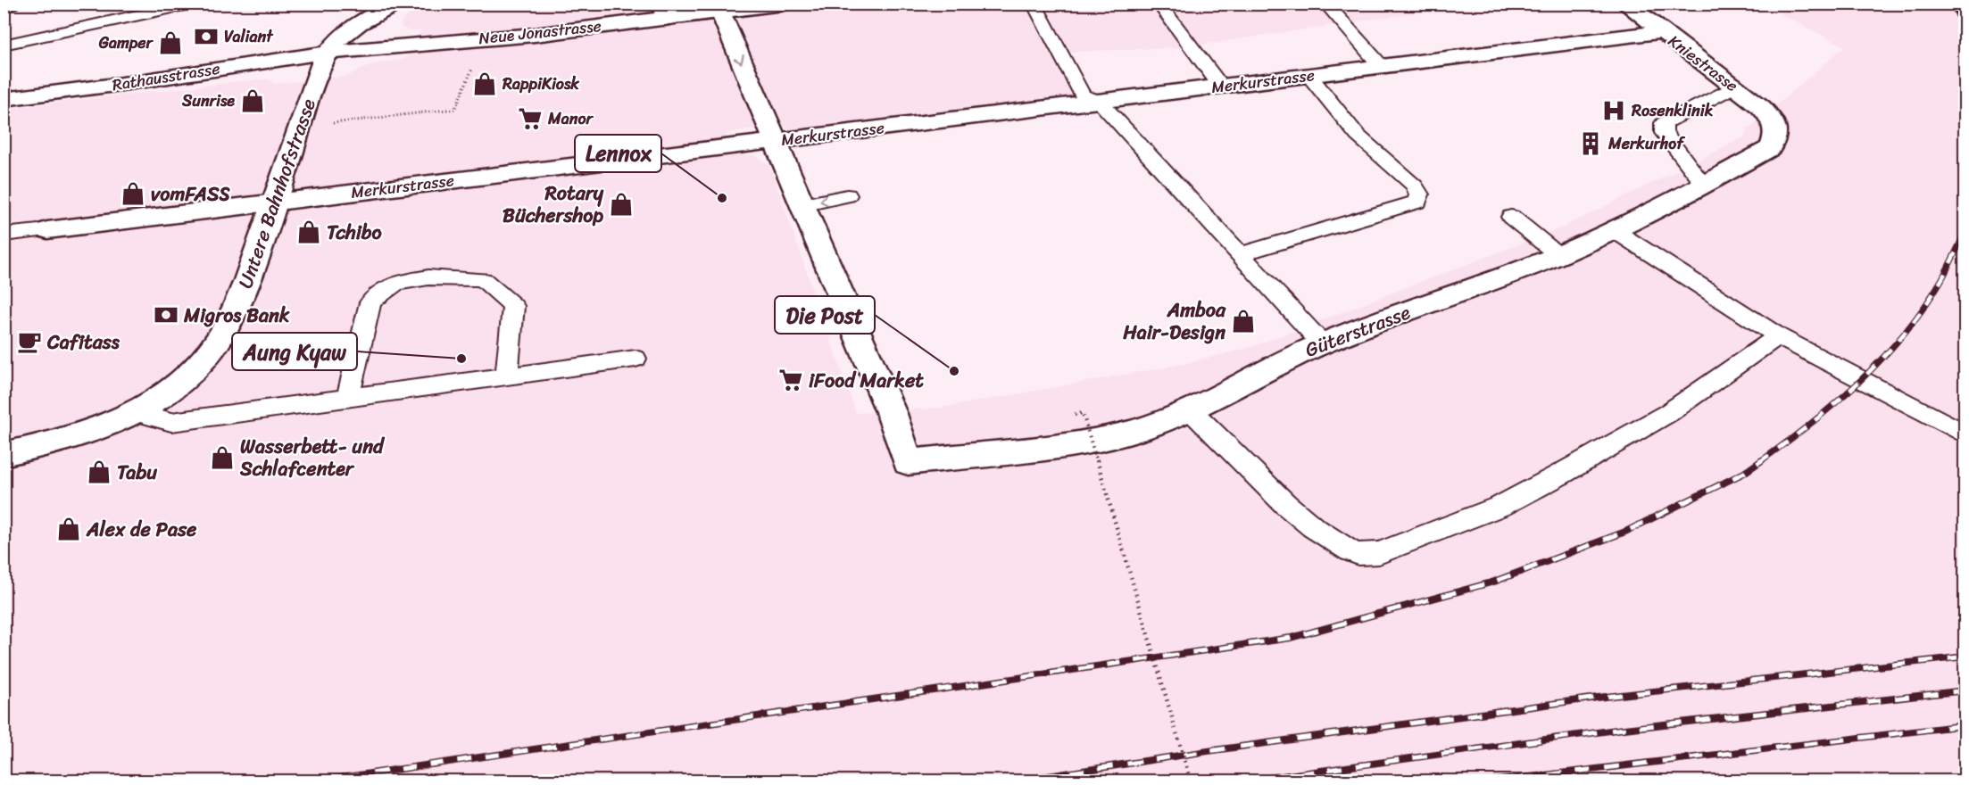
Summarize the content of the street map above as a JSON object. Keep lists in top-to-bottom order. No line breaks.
{"streets":{"street":["Neue Jonastrasse","Kniestrasse","Rathausstrasse","Merkurstrasse","Untere Bahnhofstrasse","Güterstrasse"]},"crossings":[["Neue Jonastrasse","Rathausstrasse"],["Neue Jonastrasse","Untere Bahnhofstrasse"],["Kniestrasse","Merkurstrasse"],["Kniestrasse","Güterstrasse"],["Rathausstrasse","Untere Bahnhofstrasse"],["Merkurstrasse","Untere Bahnhofstrasse"]],"places":{"bank":["Valiant","Migros Bank"],"shop":["Gamper","RappiKiosk","Sunrise","vomFASS","Rotary Büchershop","Tchibo","Amboa Hair-Design","Wasserbett- und Schlafcenter","Tabu","Alex de Pase"],"hospital":["Rosenklinik"],"supermarket":["Manor","iFood Market"],"building":["Merkurhof"],"other":["Lennox","Aung Kyaw","Die Post"],"cafe":["Cafitass"]}}
